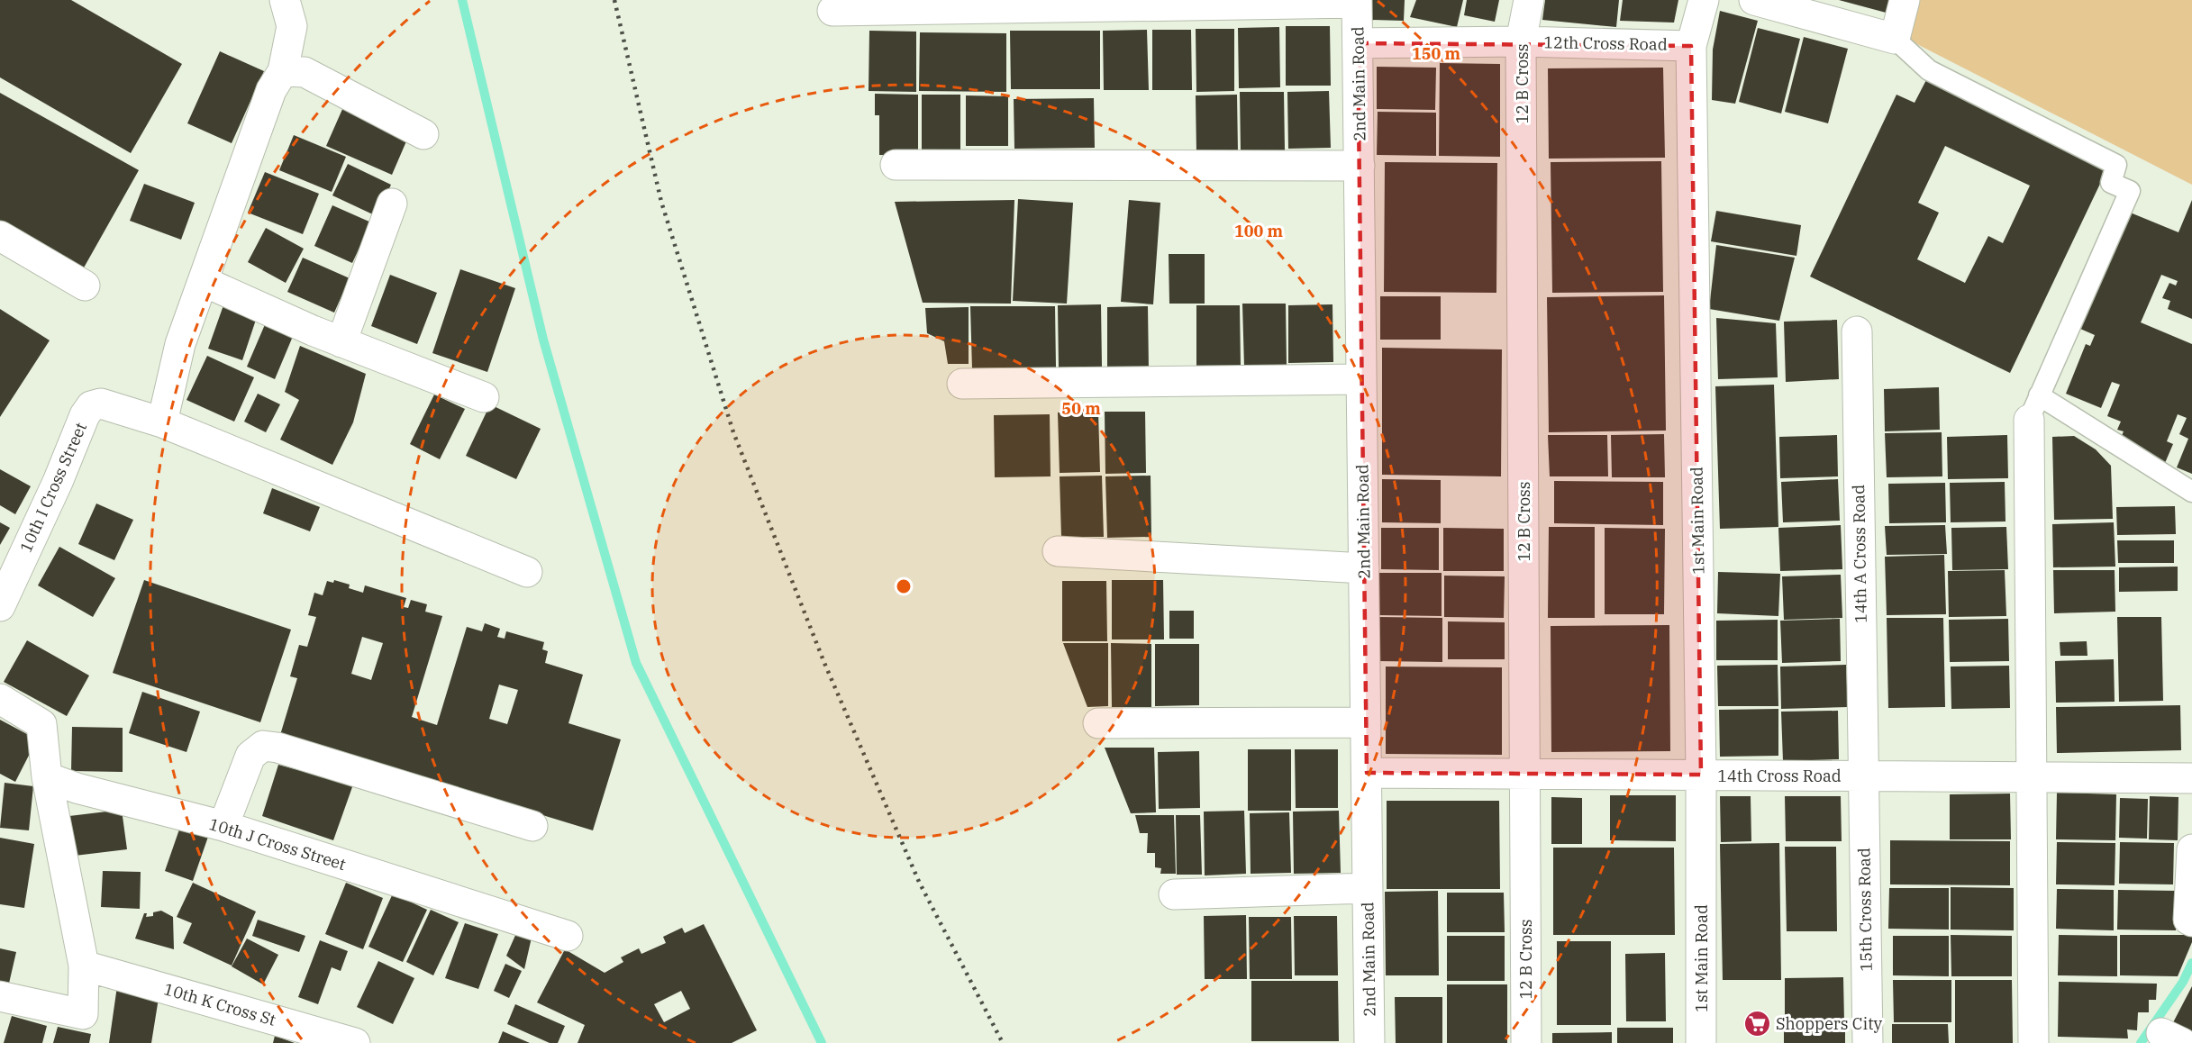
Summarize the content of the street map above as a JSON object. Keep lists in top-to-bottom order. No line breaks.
{"streets":{"street":["12th Cross Road","2nd Main Road","12 B Cross","10th I Cross Street","1st Main Road","14th A Cross Road","14th Cross Road","10th J Cross Street","15th Cross Road","10th K Cross St"]},"crossings":[["12th Cross Road","2nd Main Road"],["12th Cross Road","12 B Cross"],["12th Cross Road","1st Main Road"],["2nd Main Road","14th Cross Road"],["12 B Cross","14th Cross Road"],["1st Main Road","14th Cross Road"],["14th A Cross Road","14th Cross Road"],["14th A Cross Road","15th Cross Road"],["14th Cross Road","15th Cross Road"]],"places":{"supermarket":["Shoppers City"]},"rings":["150 m","100 m","50 m"]}
